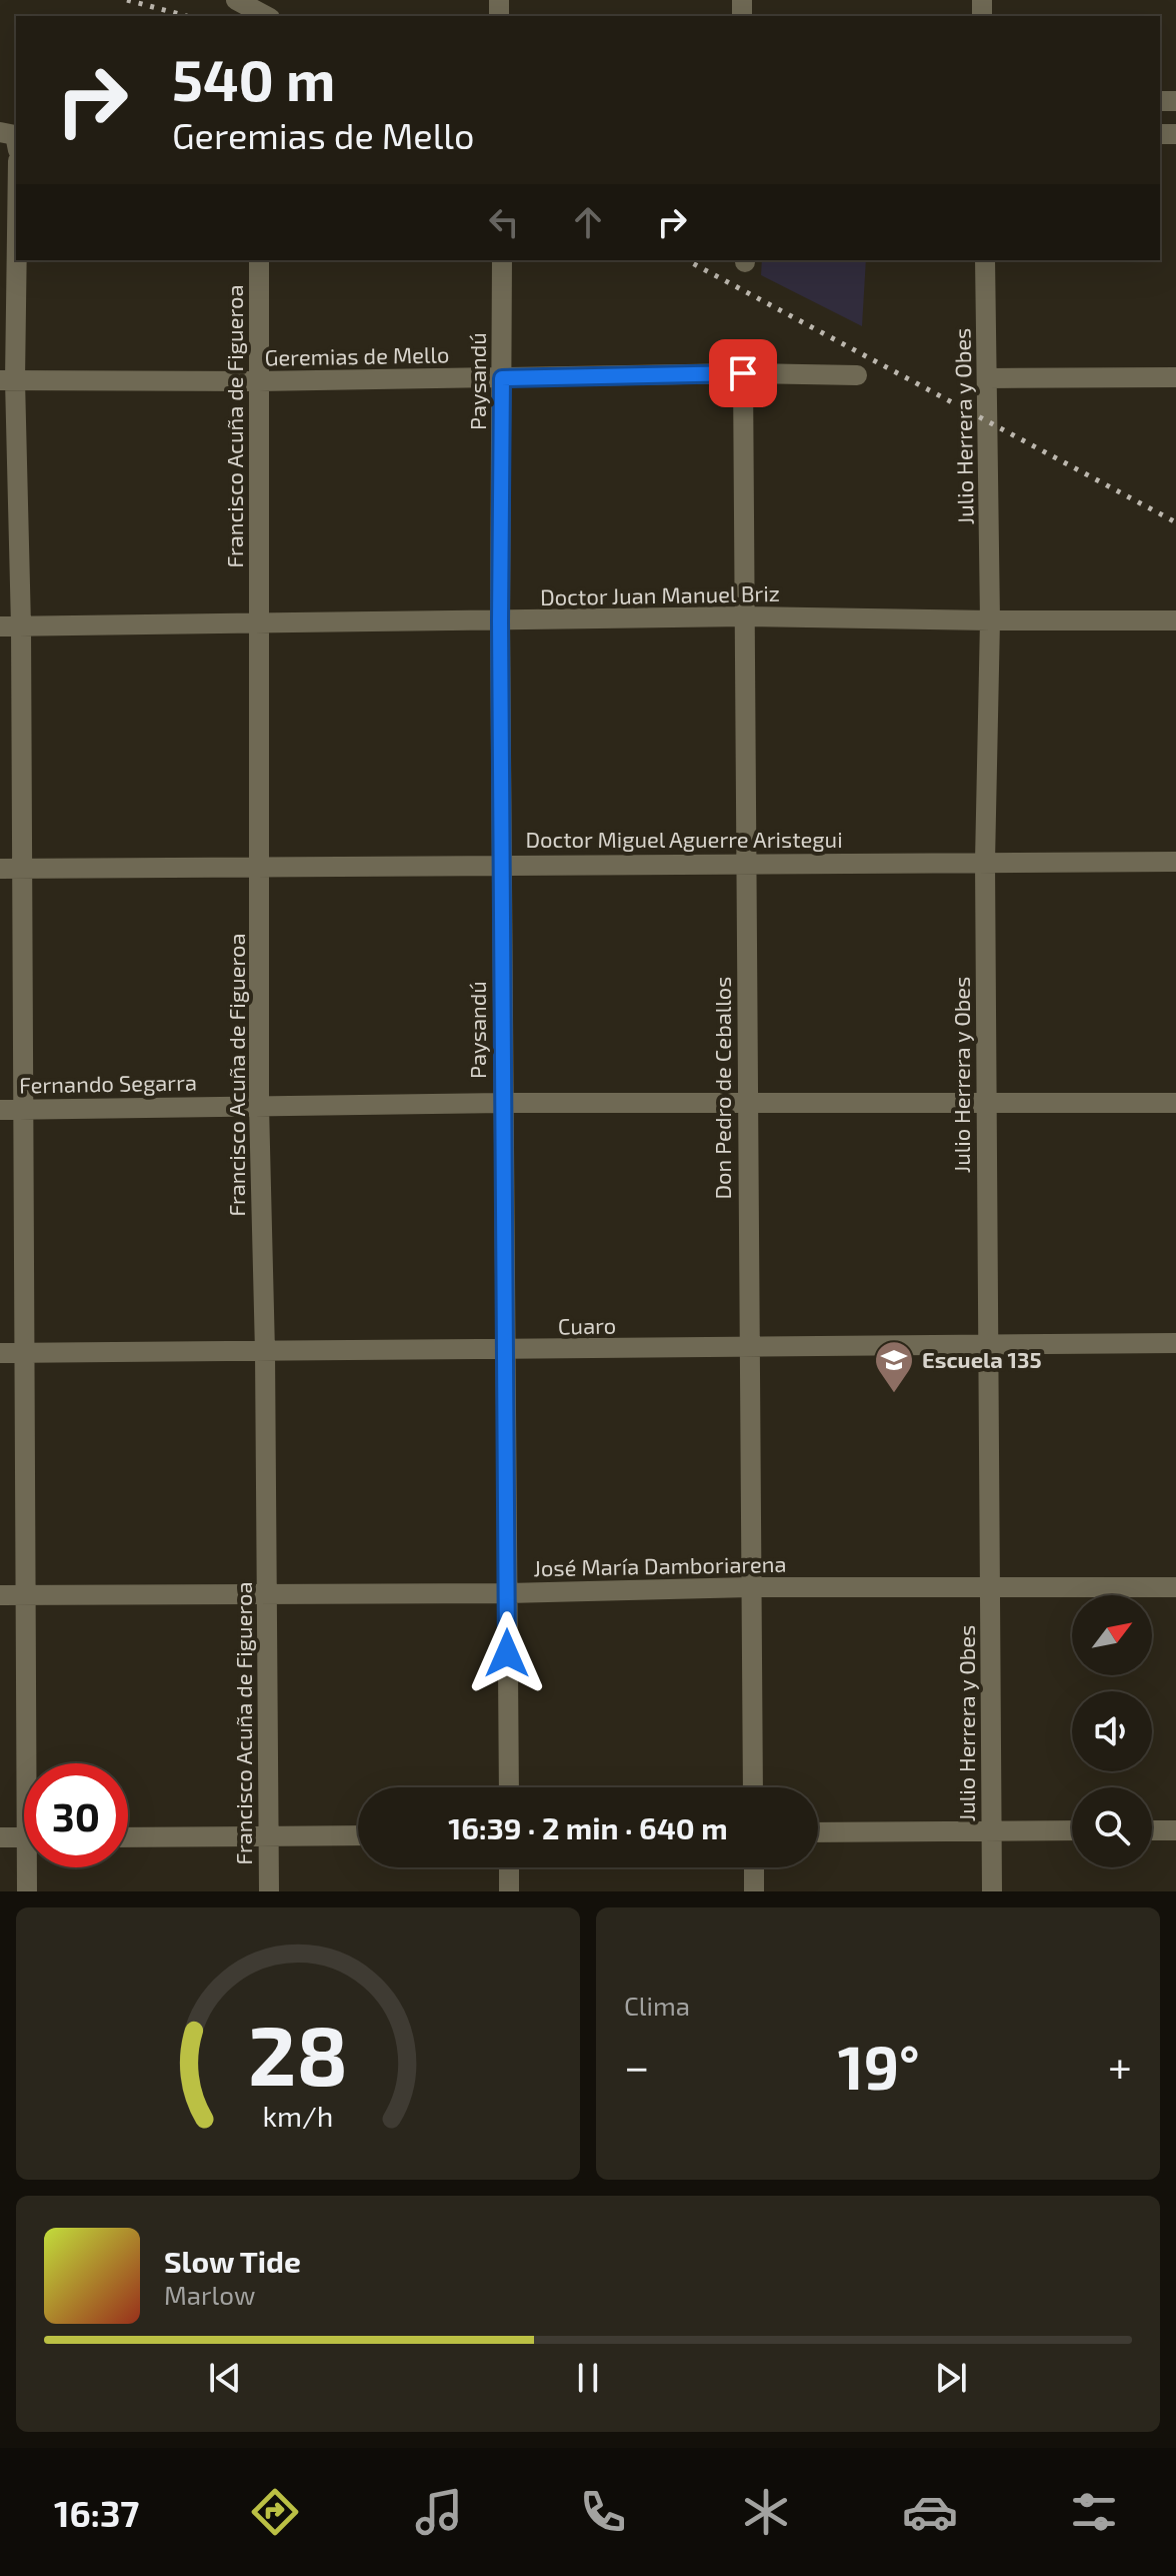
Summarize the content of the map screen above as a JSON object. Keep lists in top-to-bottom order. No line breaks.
{"streets":{"street":["Geremias de Mello","Paysandú","Francisco Acuña de Figueroa","Julio Herrera y Obes","Doctor Juan Manuel Briz","Doctor Miguel Aguerre Aristegui","Fernando Segarra","Don Pedro de Ceballos","Cuaro","José María Damboriarena"]},"crossings":[["Geremias de Mello","Paysandú"],["Geremias de Mello","Francisco Acuña de Figueroa"],["Geremias de Mello","Don Pedro de Ceballos"],["Paysandú","Doctor Juan Manuel Briz"],["Paysandú","Doctor Miguel Aguerre Aristegui"],["Paysandú","Fernando Segarra"],["Paysandú","Cuaro"],["Paysandú","José María Damboriarena"],["Francisco Acuña de Figueroa","Doctor Juan Manuel Briz"],["Francisco Acuña de Figueroa","Doctor Miguel Aguerre Aristegui"],["Francisco Acuña de Figueroa","Fernando Segarra"],["Francisco Acuña de Figueroa","Cuaro"],["Francisco Acuña de Figueroa","José María Damboriarena"],["Julio Herrera y Obes","Doctor Juan Manuel Briz"],["Julio Herrera y Obes","Doctor Miguel Aguerre Aristegui"],["Julio Herrera y Obes","Fernando Segarra"],["Julio Herrera y Obes","Cuaro"],["Julio Herrera y Obes","José María Damboriarena"],["Doctor Juan Manuel Briz","Don Pedro de Ceballos"],["Doctor Miguel Aguerre Aristegui","Don Pedro de Ceballos"],["Fernando Segarra","Don Pedro de Ceballos"],["Don Pedro de Ceballos","Cuaro"],["Don Pedro de Ceballos","José María Damboriarena"]],"places":{"school or university":["Escuela 135"]},"north":"top right","page":{"turn":["540 m","Geremias de Mello"],"limit":"30","trip":"16:39 · 2 min · 640 m","tile":"Clima","heat":["−","19°","+"],"song":["Slow Tide","Marlow"],"tabs":"16:37","gauge":["28","km/h"]}}
